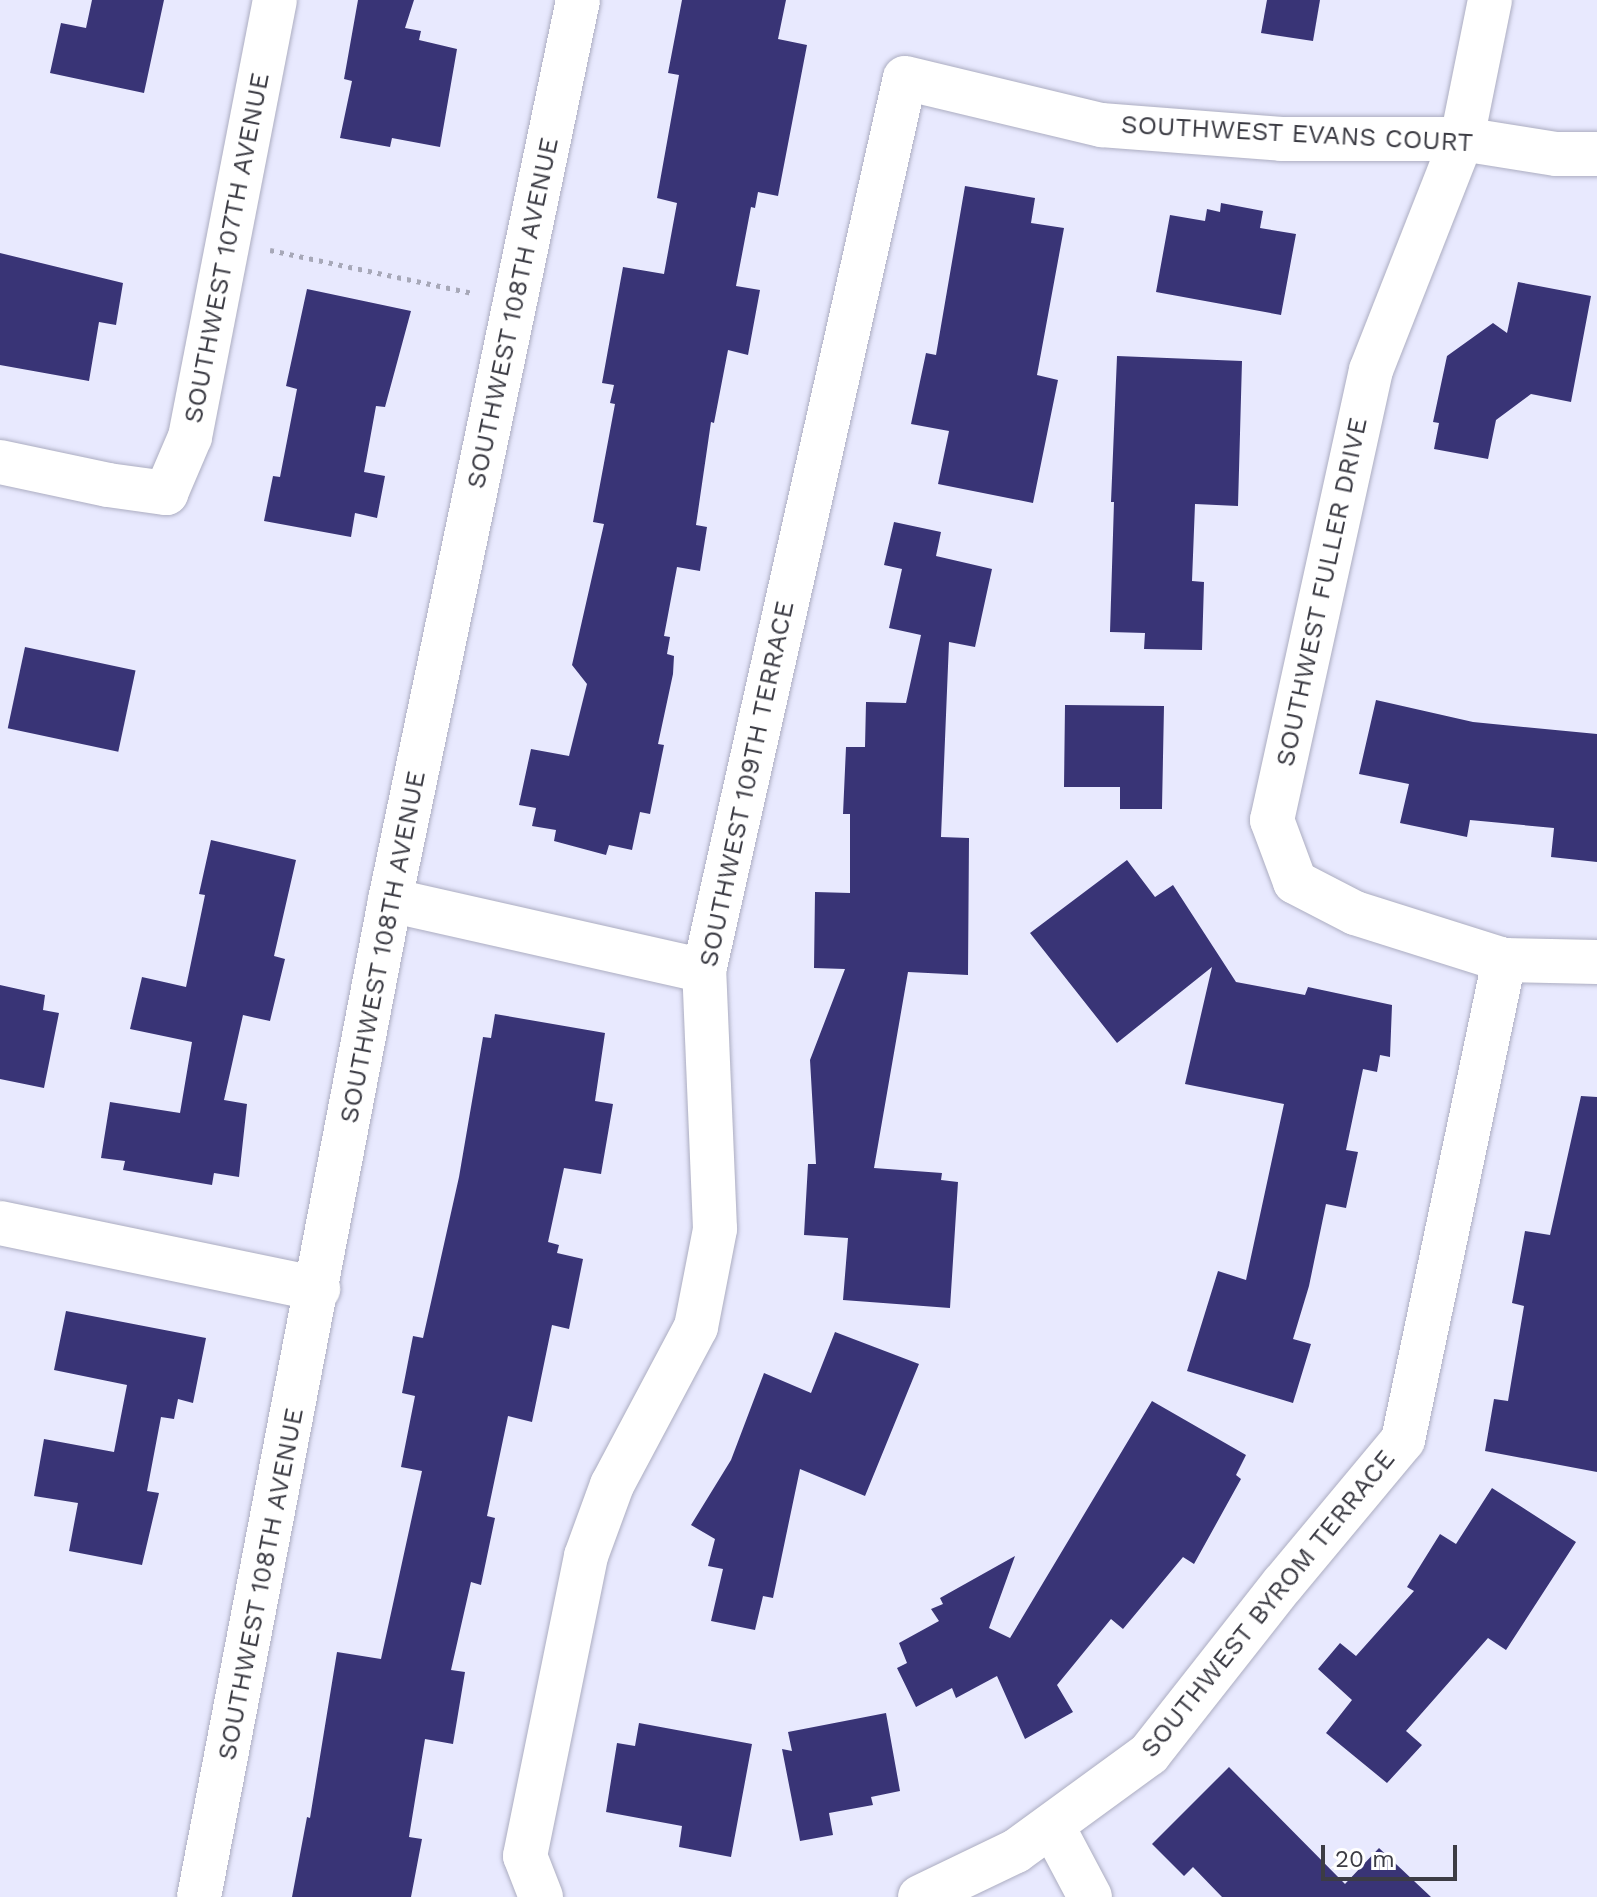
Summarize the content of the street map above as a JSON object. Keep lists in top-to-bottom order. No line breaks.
{"streets":{"street":["SOUTHWEST EVANS COURT","SOUTHWEST 107TH AVENUE","SOUTHWEST 108TH AVENUE","SOUTHWEST FULLER DRIVE","SOUTHWEST 109TH TERRACE","SOUTHWEST BYROM TERRACE"]},"crossings":[["SOUTHWEST EVANS COURT","SOUTHWEST FULLER DRIVE"],["SOUTHWEST EVANS COURT","SOUTHWEST 109TH TERRACE"],["SOUTHWEST FULLER DRIVE","SOUTHWEST BYROM TERRACE"]],"scale_bar":"20 m"}
